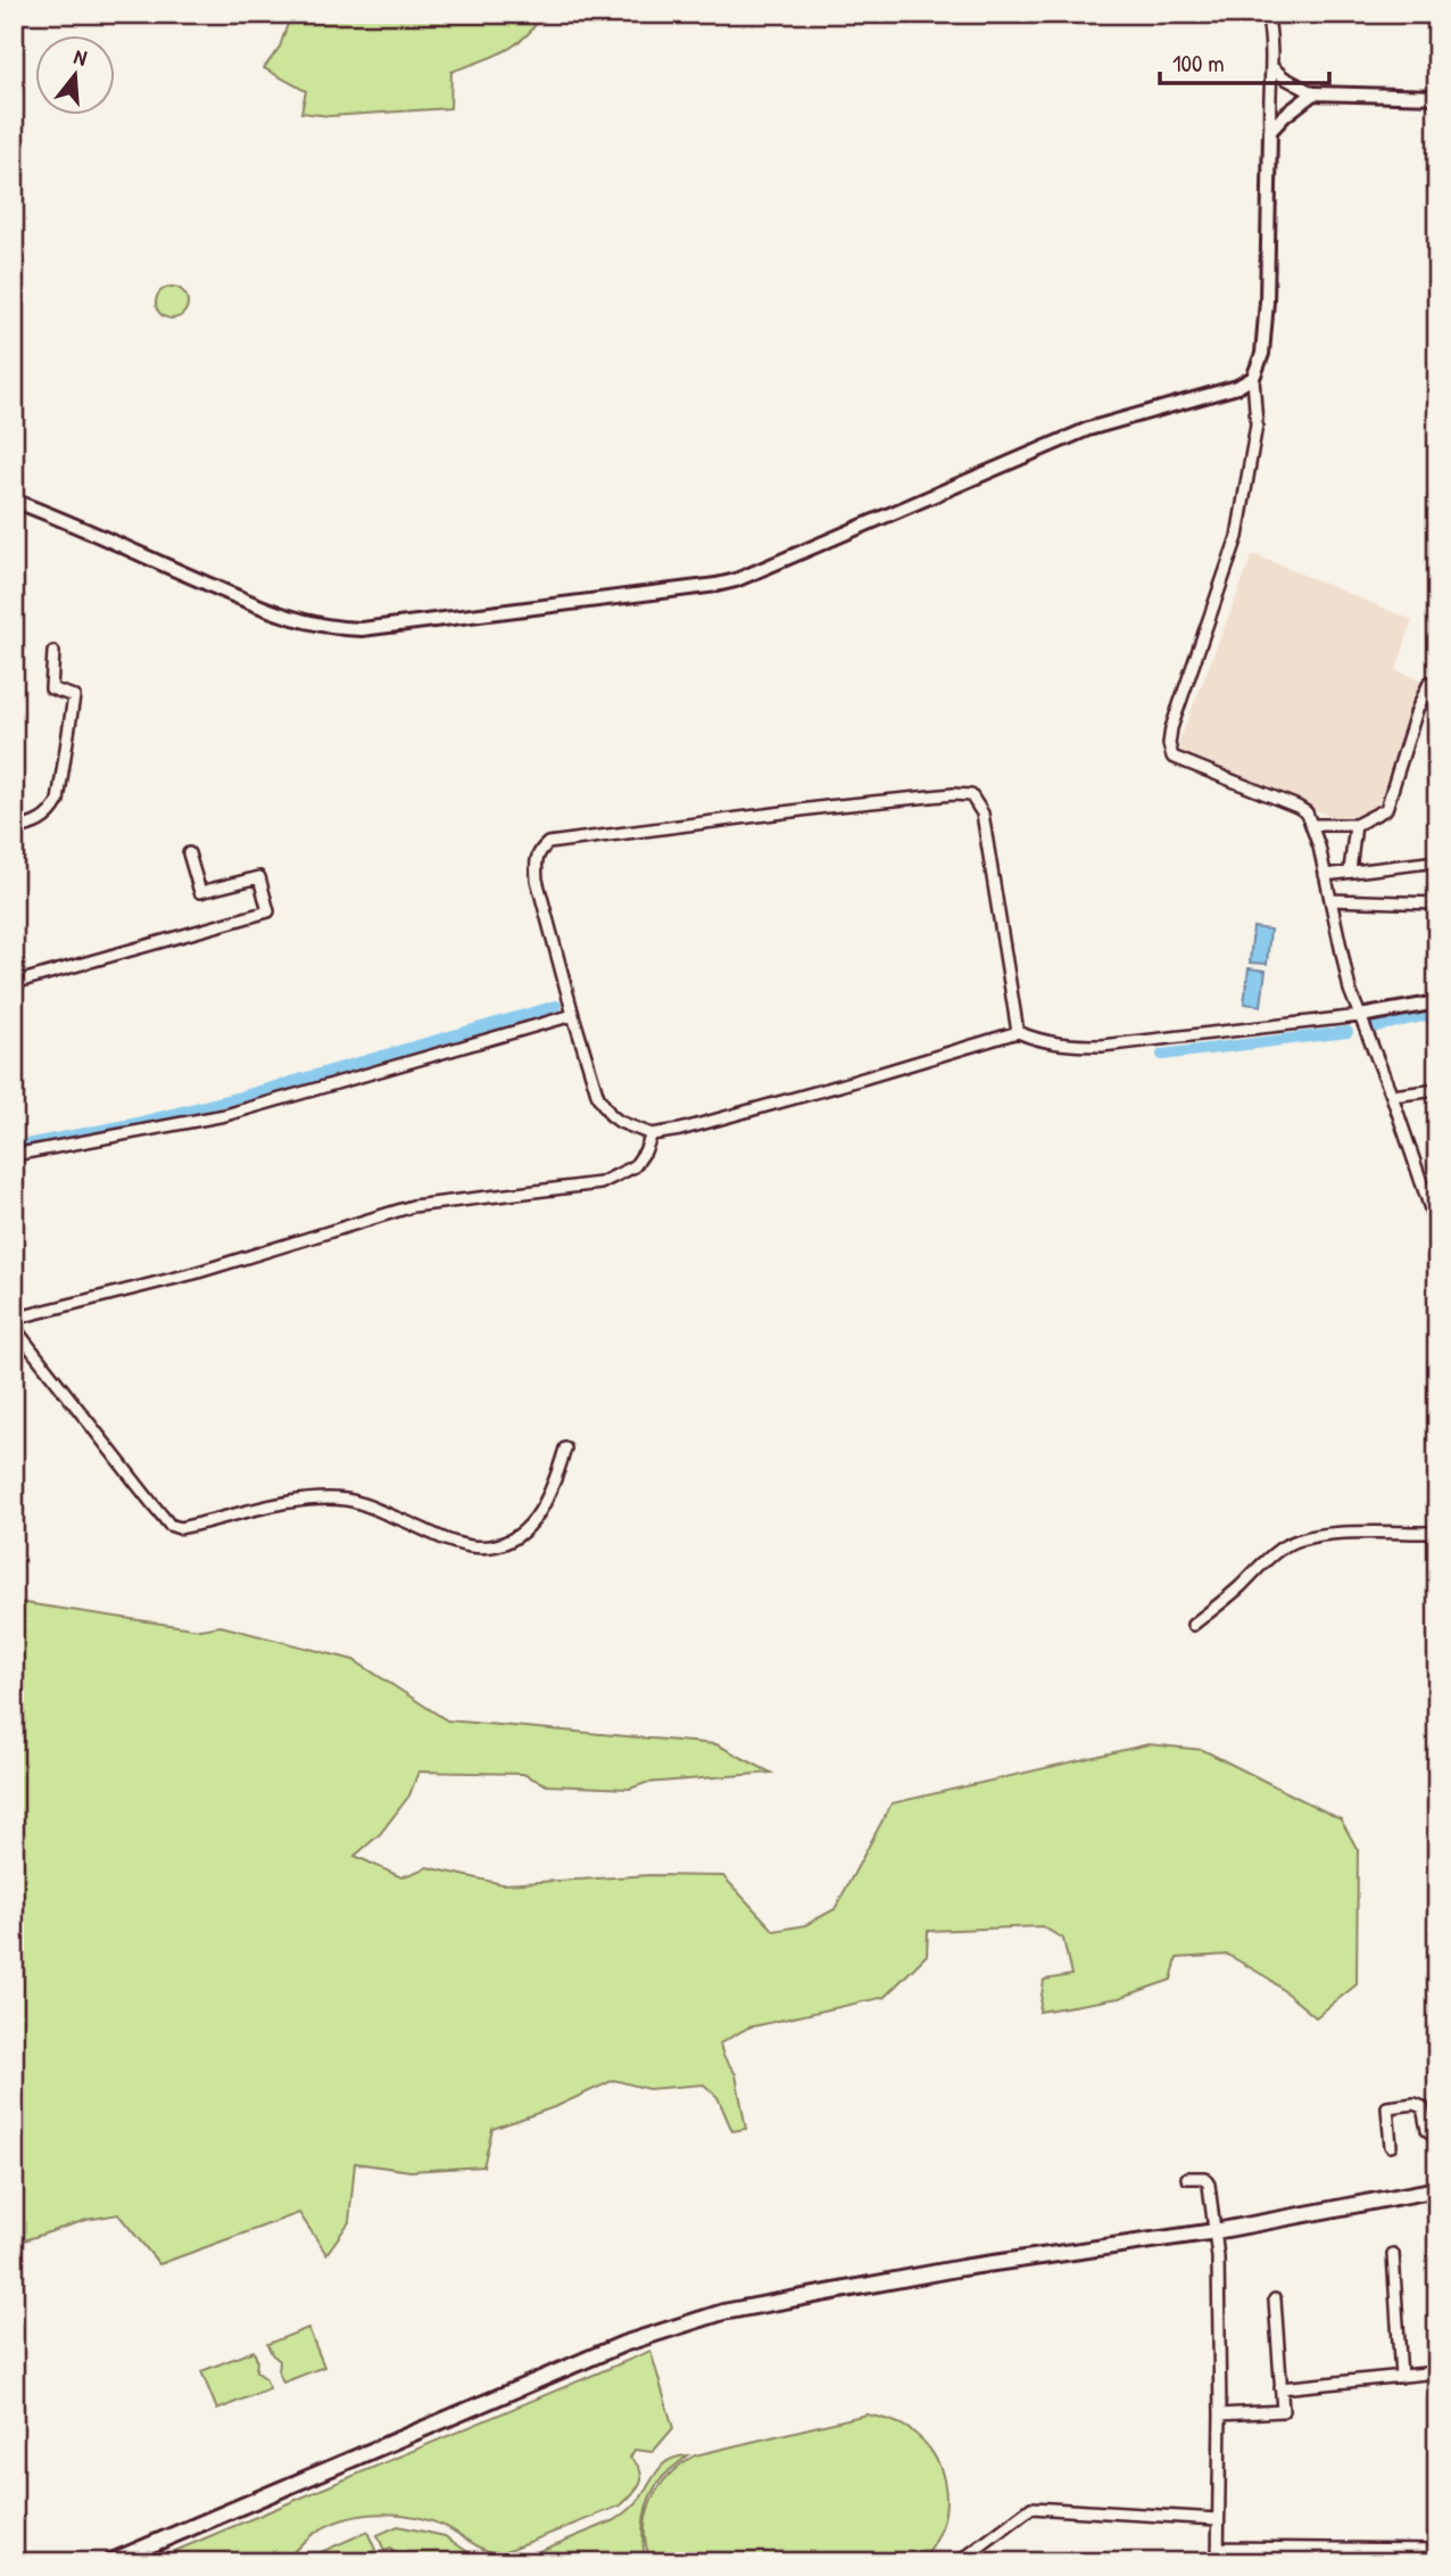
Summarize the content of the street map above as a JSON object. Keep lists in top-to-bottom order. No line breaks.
{"scale_bar":"100 m","north":"top"}
